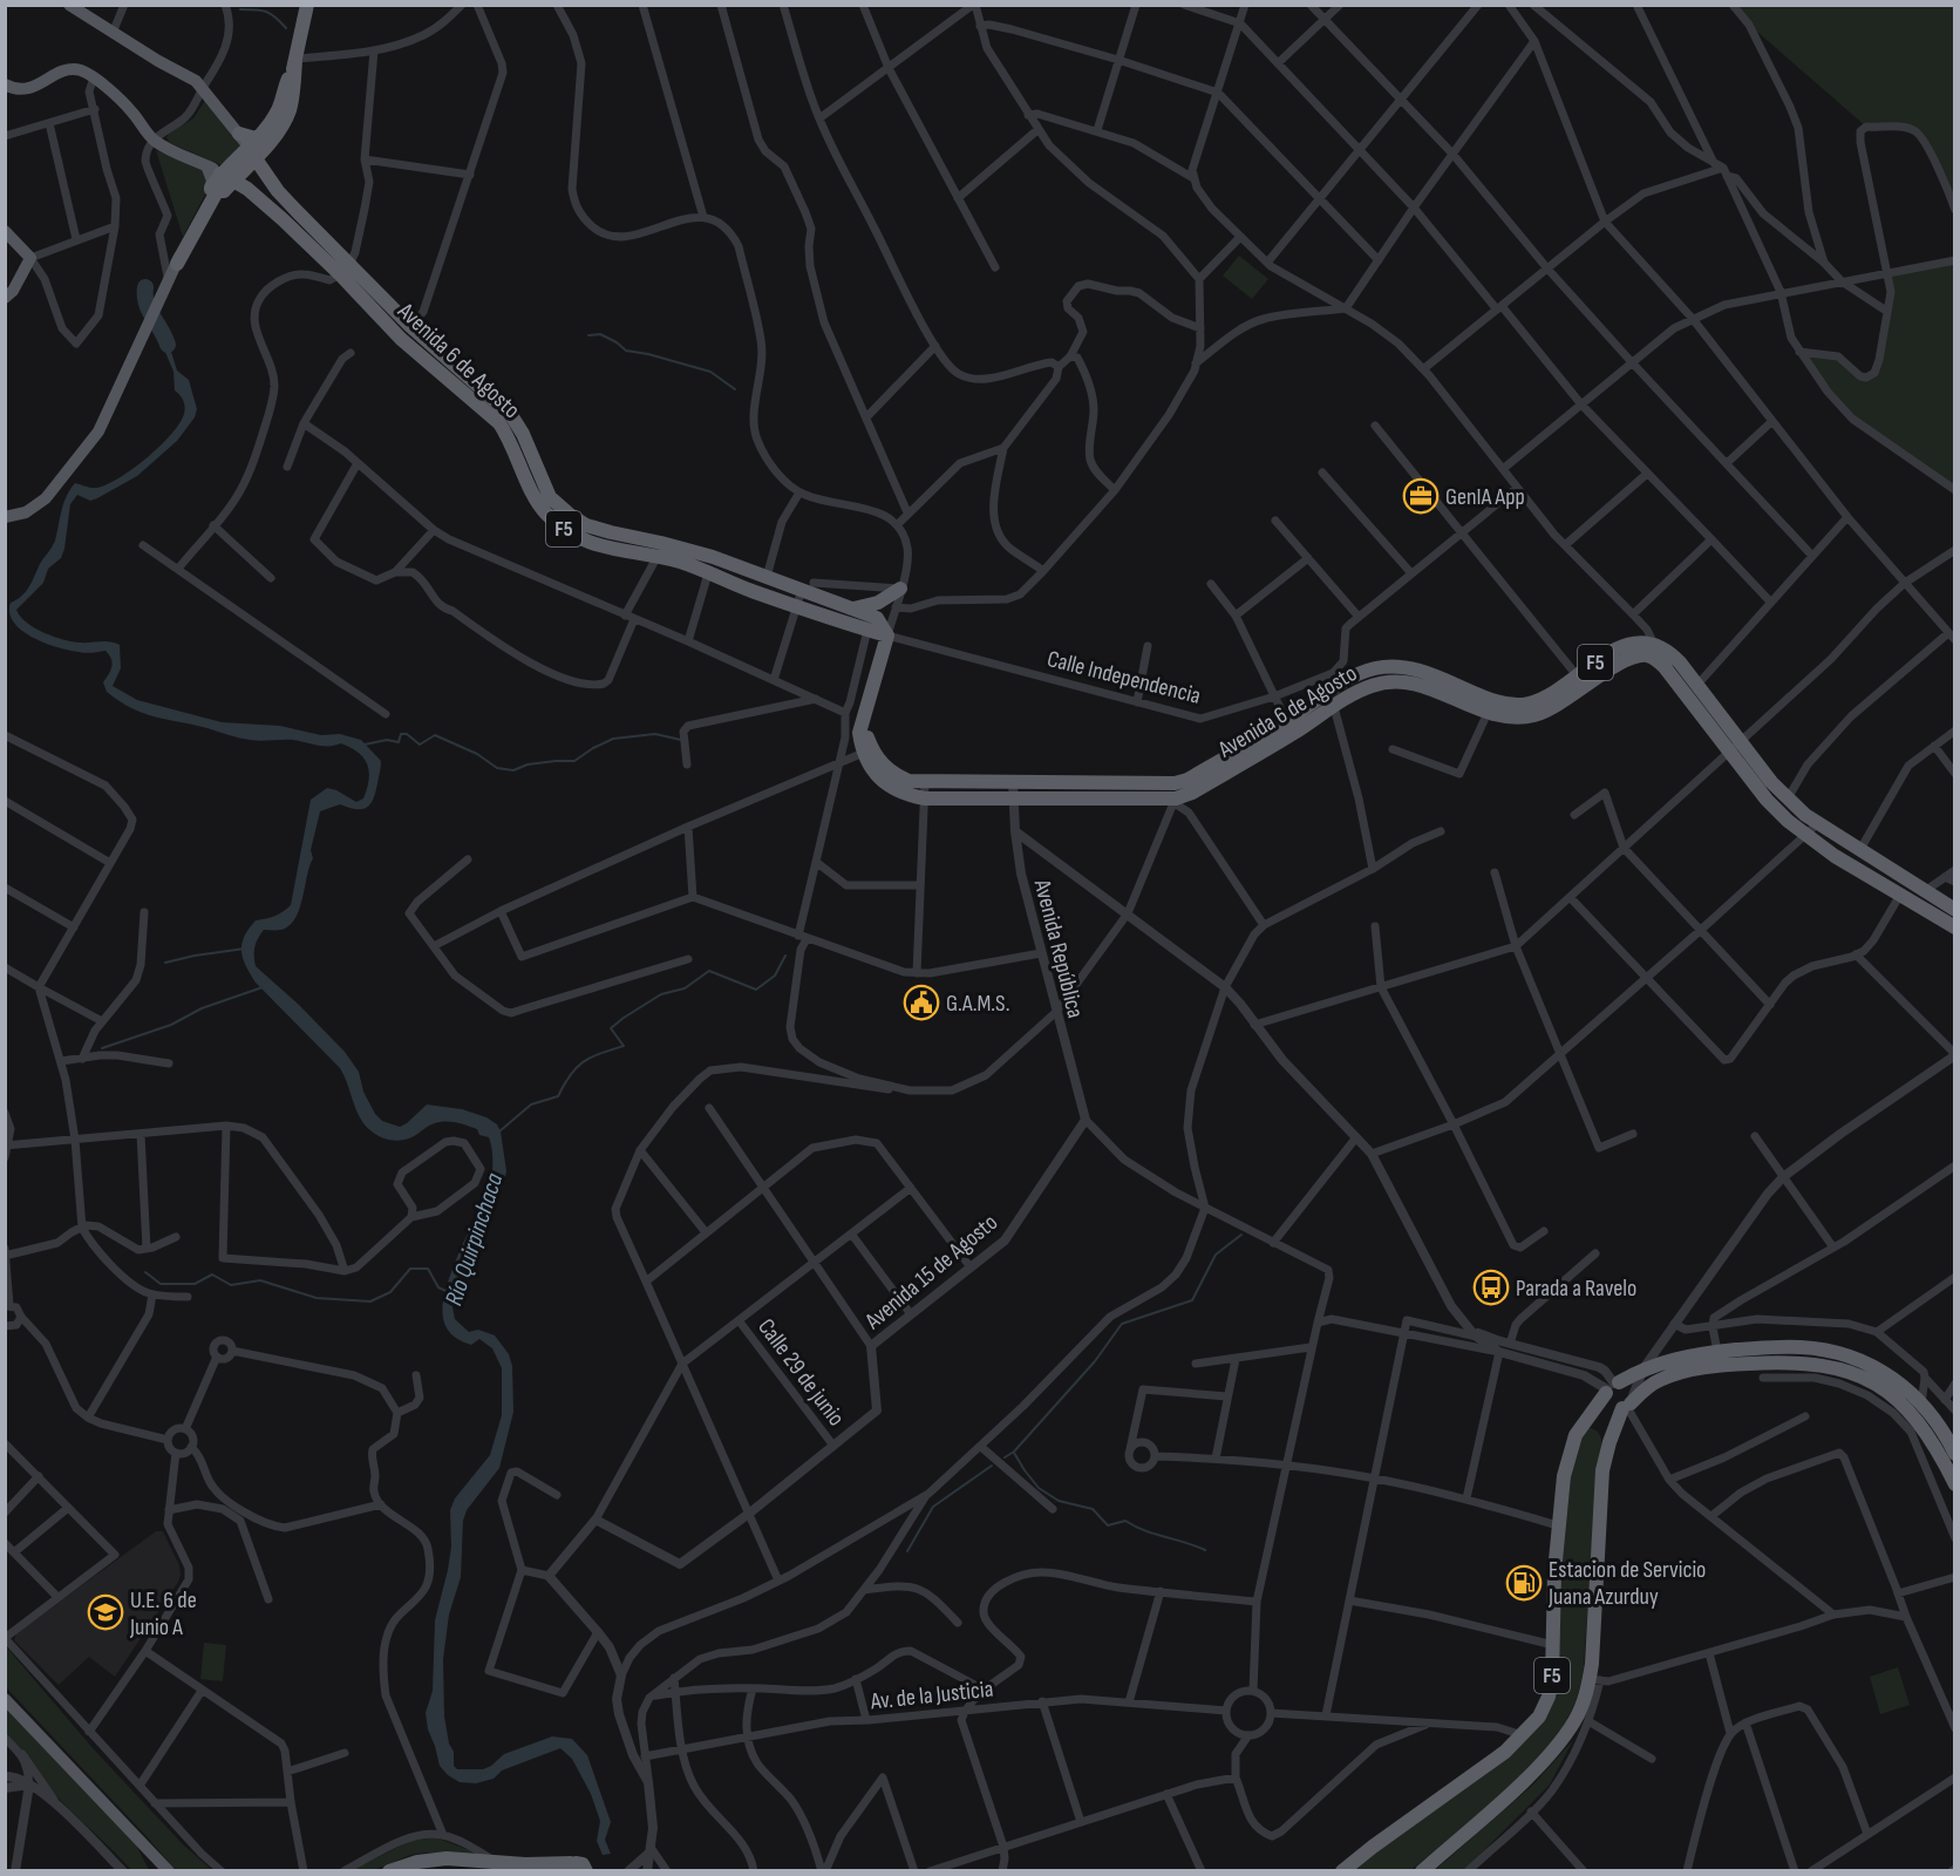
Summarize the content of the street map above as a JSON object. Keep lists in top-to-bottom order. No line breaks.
{"streets":{"highway":["Avenida 6 de Agosto","F5"],"street":["Calle Independencia","Avenida República","Avenida 15 de Agosto","Calle 29 de junio","Av. de la Justicia"]},"crossings":[["Avenida 6 de Agosto","F5"],["Avenida 6 de Agosto","Calle Independencia"],["Avenida 6 de Agosto","Avenida República"],["Avenida República","Avenida 15 de Agosto"]],"water":["Río Quirpinchaca"],"places":{"office":["GenIA App"],"public building":["G.A.M.S."],"bus stop":["Parada a Ravelo"],"fuel station":["Estacion de Servicio Juana Azurduy"],"school or university":["U.E. 6 de Junio A"]}}
